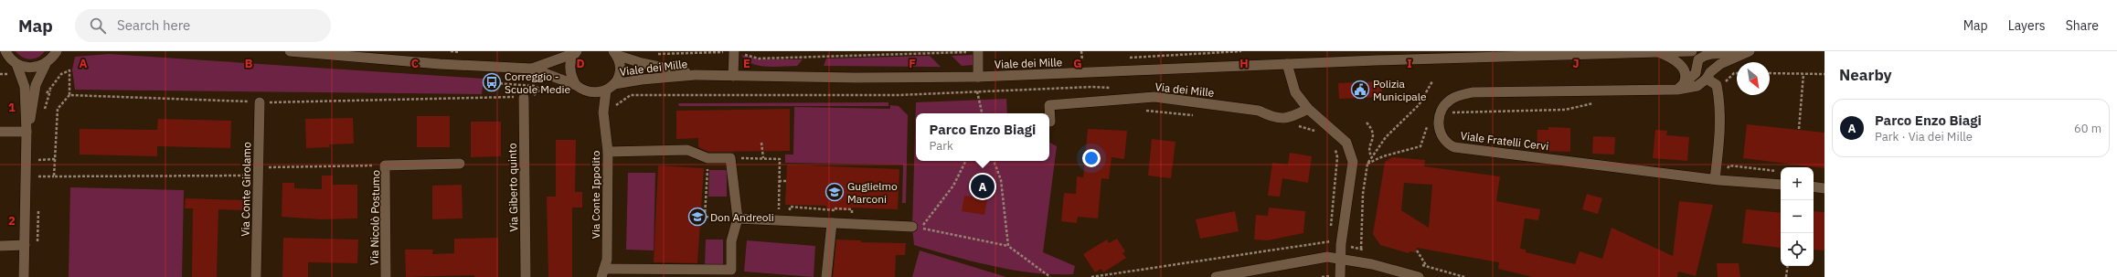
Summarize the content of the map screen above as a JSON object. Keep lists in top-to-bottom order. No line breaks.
{"streets":{"street":["Viale dei Mille","Via dei Mille","Viale Fratelli Cervi","Via Giberto quinto","Via Conte Girolamo","Via Conte Ippolito","Via Nicolò Postumo"]},"crossings":[["Viale dei Mille","Via Conte Ippolito"]],"places":{"bus stop":["Correggio - Scuole Medie"],"public building":["Polizia Municipale"],"school or university":["Guglielmo Marconi","Don Andreoli"]},"north":"bottom right","page":{"header":"Map","search":"Search here","nav":["Map","Layers","Share"],"heading":"Nearby","list":[{"mark":"A","name":"Parco Enzo Biagi","note":"Park · Via dei Mille","value":"60 m"}],"popup":["Parco Enzo Biagi","Park"],"map_buttons":["+","−"],"pins":"A"},"grid":{"columns":["A","B","C","D","E","F","G","H","I","J"],"rows":["1","2"]}}
